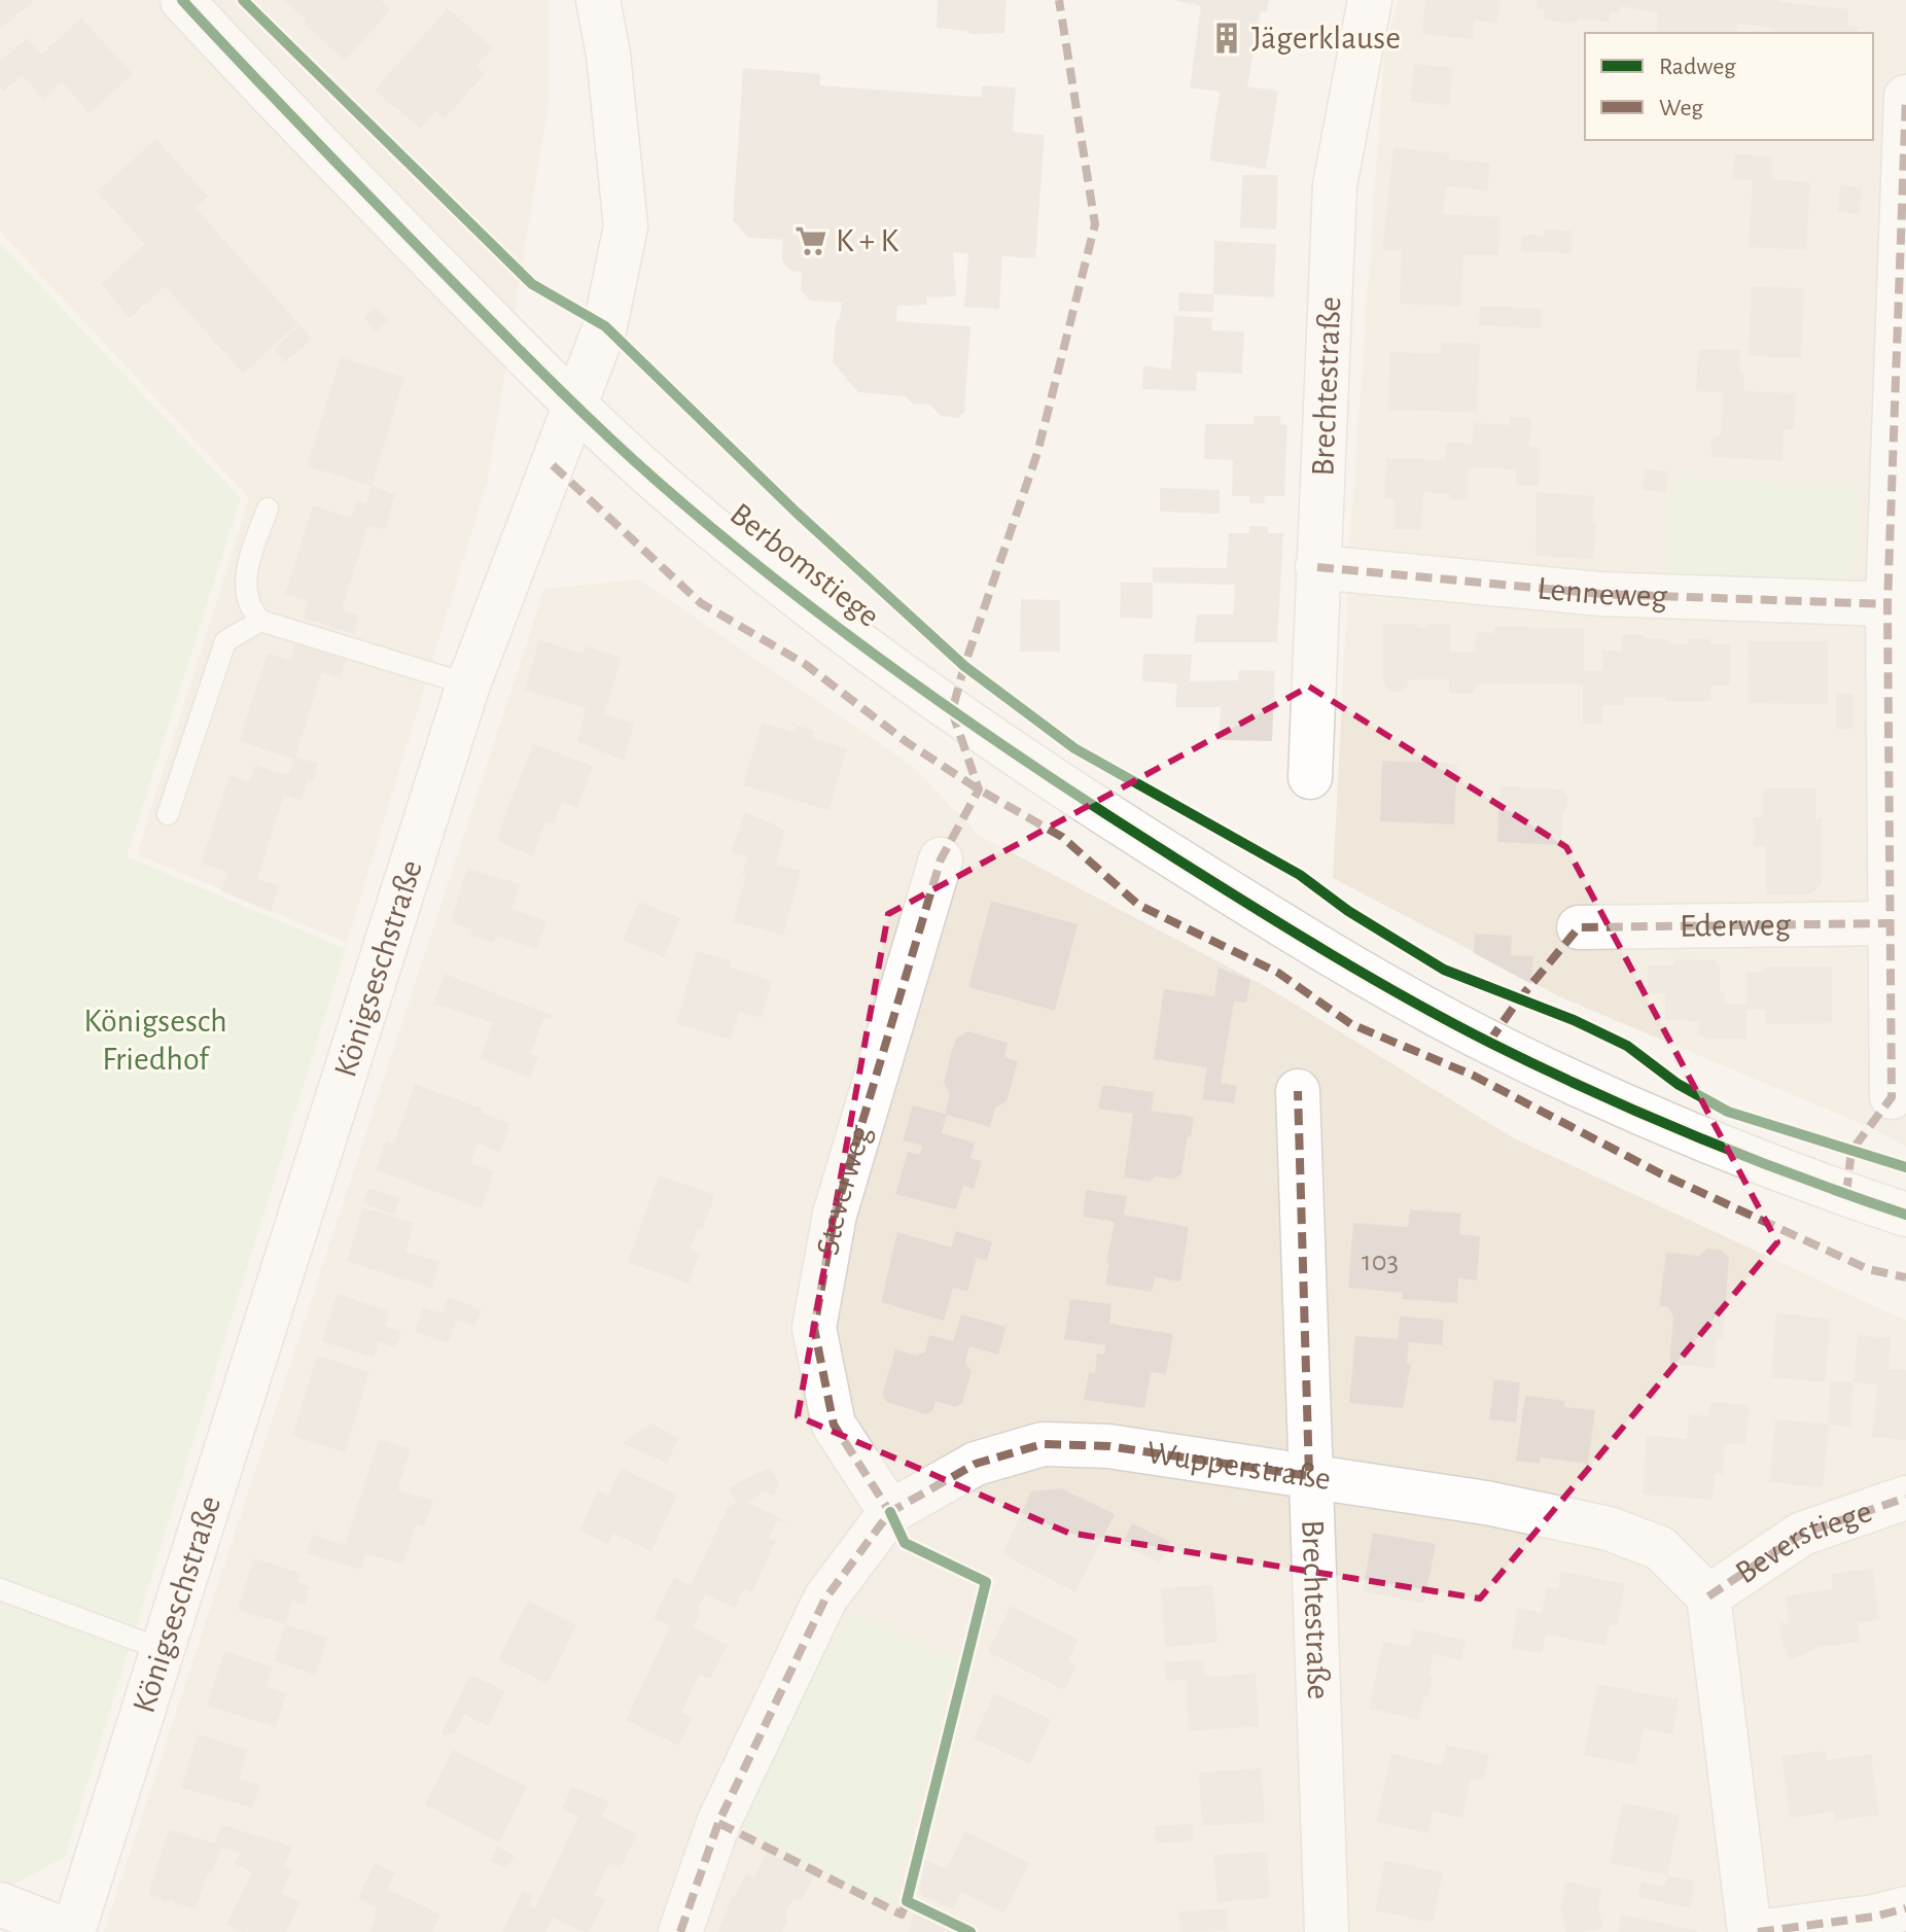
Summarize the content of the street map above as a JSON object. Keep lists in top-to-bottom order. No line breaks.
{"streets":{"street":["Brechtestraße","Berbomstiege","Lenneweg","Ederweg","Königseschstraße","Steverweg","Wupperstraße","Beverstiege"]},"crossings":[["Brechtestraße","Lenneweg"],["Brechtestraße","Wupperstraße"],["Berbomstiege","Königseschstraße"],["Steverweg","Wupperstraße"],["Wupperstraße","Beverstiege"]],"parks":["Königsesch Friedhof"],"places":{"building":["Jägerklause"],"supermarket":["K + K"]},"house_numbers":["103"],"legend":["Radweg","Weg"]}
